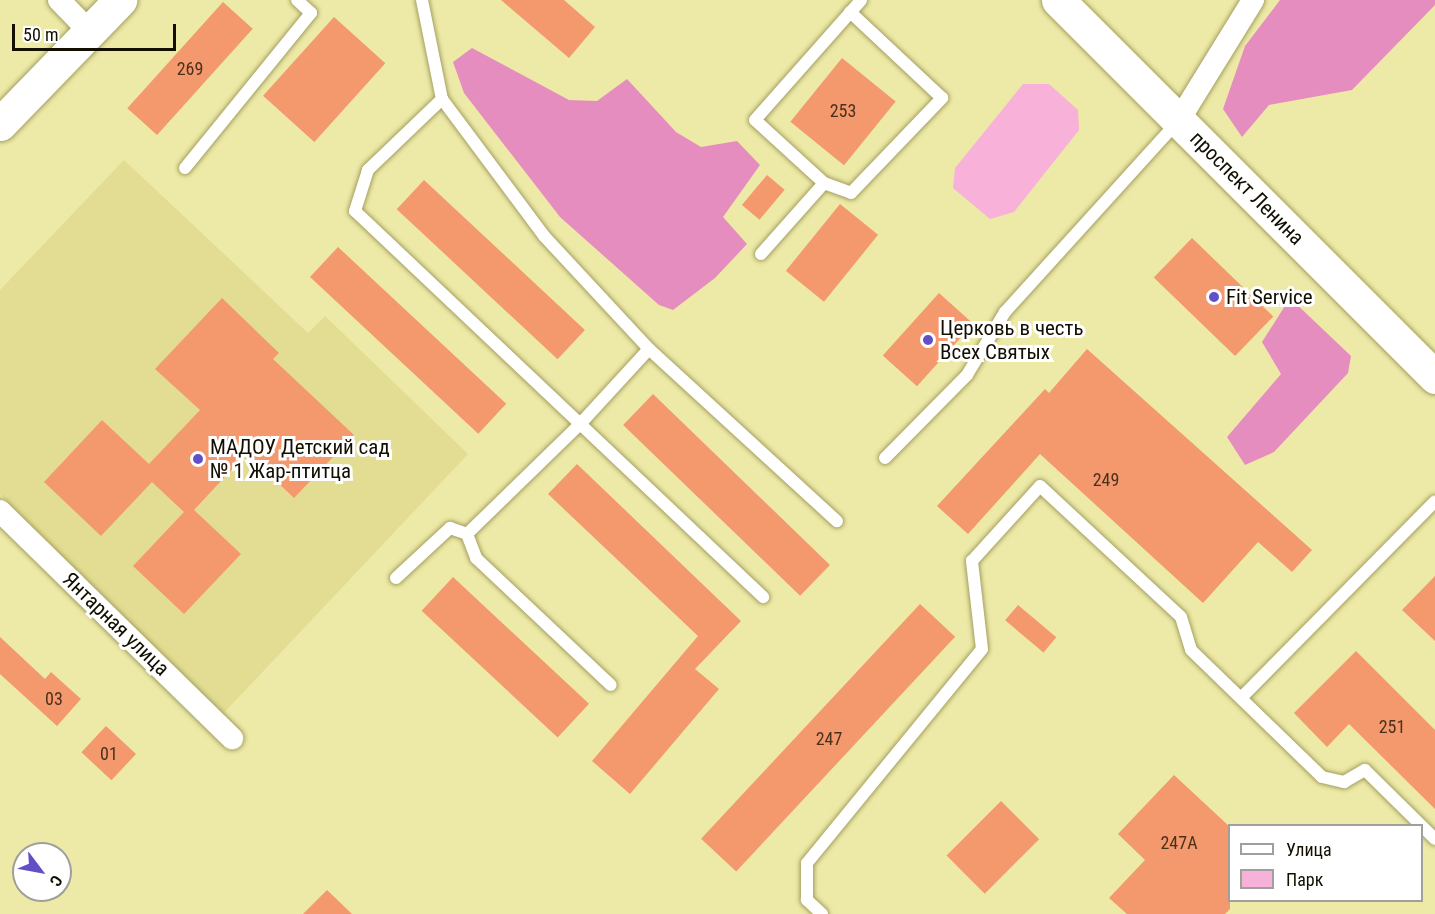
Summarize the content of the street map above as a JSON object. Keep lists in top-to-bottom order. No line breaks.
{"streets":{"street":["проспект Ленина","Янтарная улица"]},"places":["Fit Service","Церковь в честь Всех Святых","МАДОУ Детский сад № 1 Жар-птитца"],"house_numbers":["269","253","249","03","251","247","01","247А"],"legend":["Улица","Парк"],"scale_bar":"50 m","north":"bottom right"}
